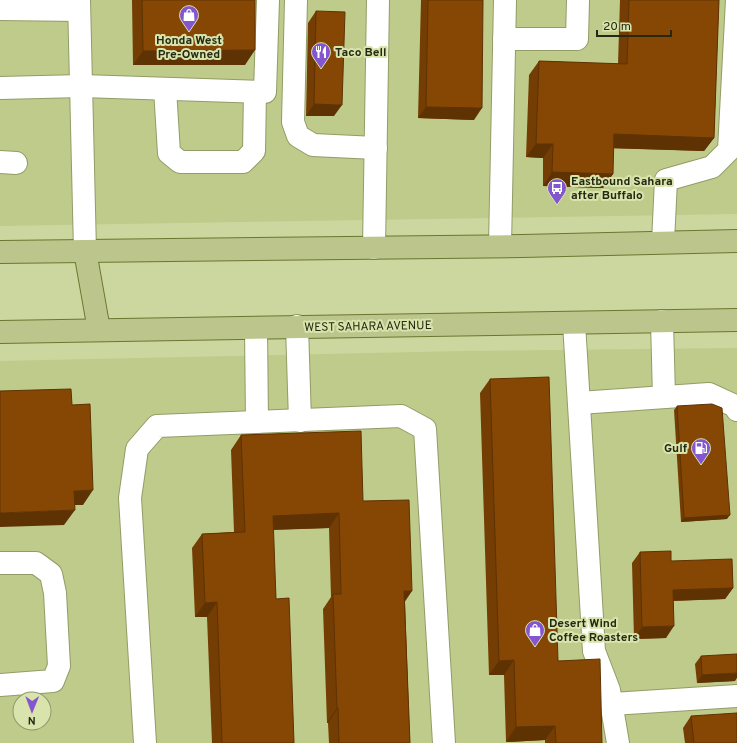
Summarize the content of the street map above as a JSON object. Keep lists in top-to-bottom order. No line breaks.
{"streets":{"main road":["WEST SAHARA AVENUE"]},"places":{"shop":["Honda West Pre-Owned","Desert Wind Coffee Roasters"],"restaurant":["Taco Bell"],"bus stop":["Eastbound Sahara after Buffalo"],"fuel station":["Gulf"]},"scale_bar":"20 m","north":"bottom"}
